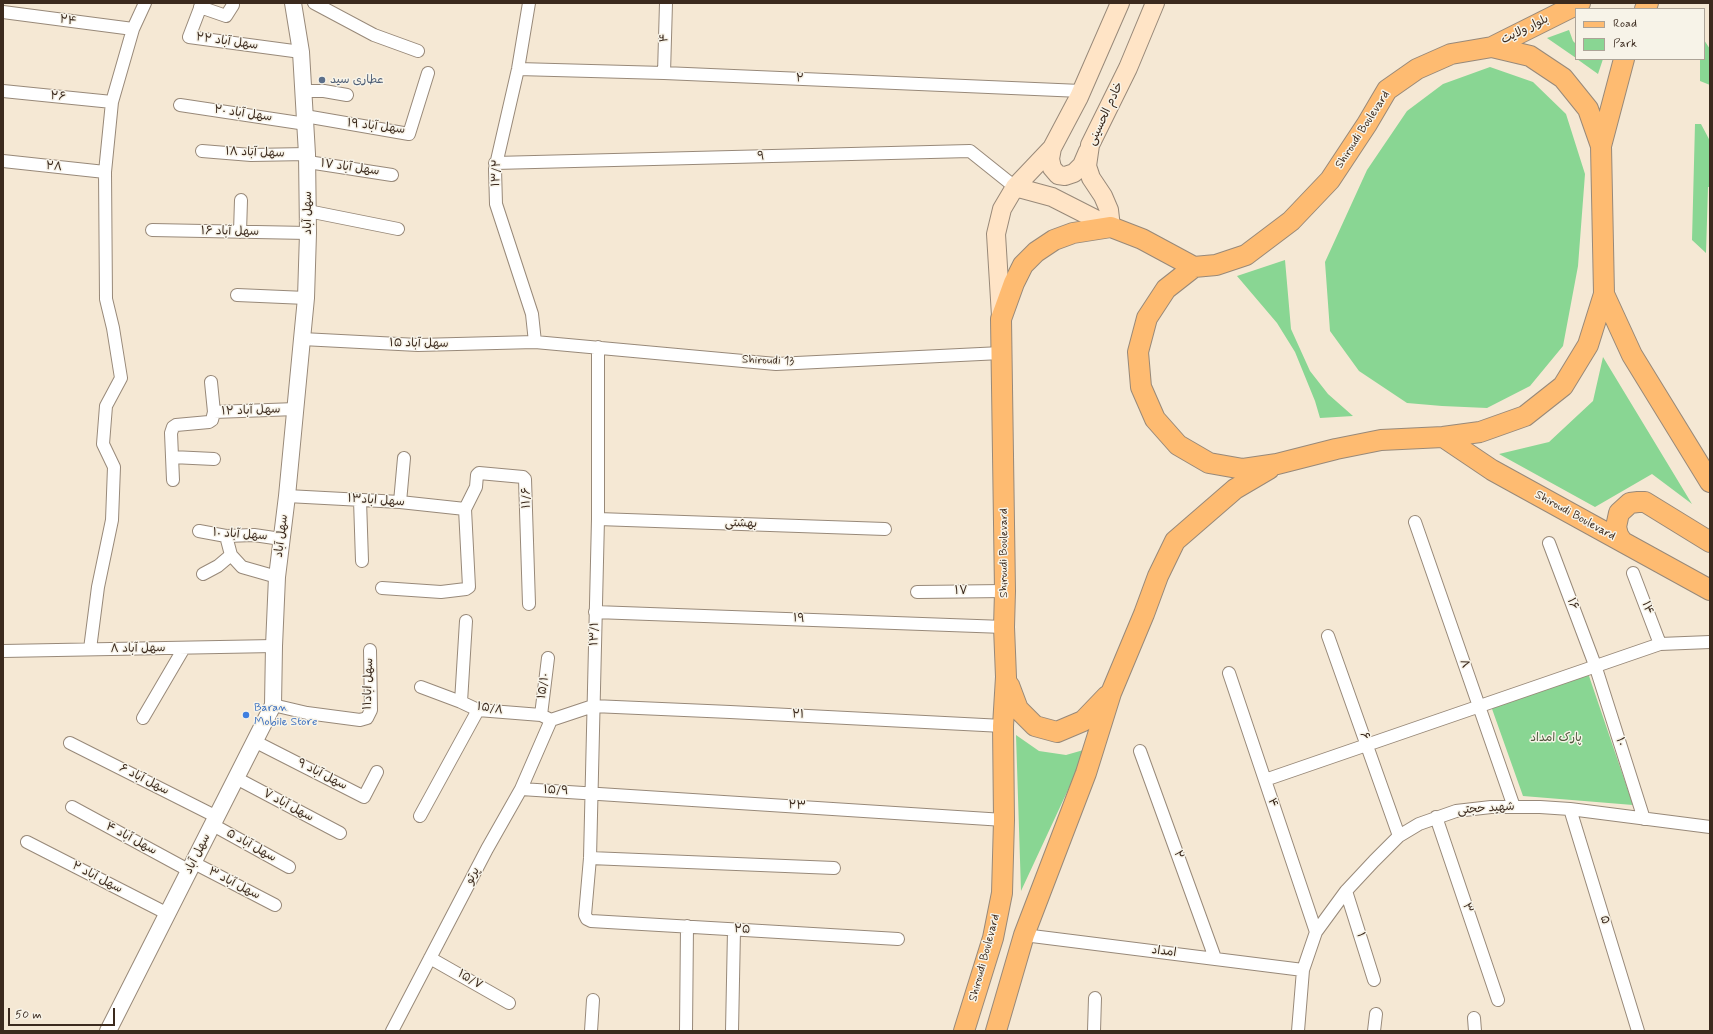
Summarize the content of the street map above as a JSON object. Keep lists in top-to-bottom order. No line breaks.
{"streets":{"main road":["بلوار ولایت","خادم الحسینی","Shiroudi Boulevard"],"street":["۲۴","۴","سهل آباد ۲۲","۲","۲۶","سهل آباد ۲۰","سهل آباد ۱۹","سهل آباد ۱۸","۹","۲۸","سهل آباد ۱۷","۱۳/۲","سهل آباد","سهل آباد ۱۶","سهل آباد ۱۵","Shiroudi 13","سهل آباد ۱۲","۱۱/۶","سهل اباد۱۳","بهشتی","سهل آباد ۱۰","۱۷","۱۶","۱۴","۱۹","۱۳/۱","سهل آباد ۸","۸","سهل اباد۱۱","۱۵/۱۰","۱۵/۸","۲۱","۶","۱۰","سهل آباد ۹","سهل آباد ۶","۱۵/۹","سهل آباد ۷","۲۳","شهید حجتی","سهل آباد ۴","سهل آباد ۵","پرتو","سهل آباد ۲","سهل آباد ۳","۳","۵","۲۵","۱","امداد","۱۵/۷"]},"crossings":[["بلوار ولایت","Shiroudi Boulevard"],["۴","۲"],["۴","شهید حجتی"],["سهل آباد ۲۲","سهل آباد"],["۲","۱۳/۲"],["۲","امداد"],["سهل آباد ۲۰","سهل آباد ۱۹"],["سهل آباد ۲۰","سهل آباد"],["خادم الحسینی","Shiroudi Boulevard"],["سهل آباد ۱۹","سهل آباد"],["Shiroudi Boulevard","Shiroudi 13"],["Shiroudi Boulevard","۱۷"],["Shiroudi Boulevard","۱۹"],["Shiroudi Boulevard","۲۱"],["Shiroudi Boulevard","۲۳"],["Shiroudi Boulevard","امداد"],["سهل آباد ۱۸","سهل آباد ۱۷"],["سهل آباد ۱۸","سهل آباد"],["۹","۱۳/۲"],["سهل آباد ۱۷","سهل آباد"],["۱۳/۲","سهل آباد ۱۵"],["۱۳/۲","Shiroudi 13"],["سهل آباد","سهل آباد ۱۶"],["سهل آباد","سهل آباد ۱۵"],["سهل آباد","سهل آباد ۱۲"],["سهل آباد","سهل اباد۱۳"],["سهل آباد","سهل آباد ۱۰"],["سهل آباد","سهل آباد ۸"],["سهل آباد","سهل اباد۱۱"],["سهل آباد","سهل آباد ۹"],["سهل آباد","سهل آباد ۶"],["سهل آباد","سهل آباد ۷"],["سهل آباد","سهل آباد ۴"],["سهل آباد","سهل آباد ۵"],["سهل آباد","سهل آباد ۲"],["سهل آباد","سهل آباد ۳"],["سهل آباد ۱۵","Shiroudi 13"],["Shiroudi 13","۱۳/۱"],["۱۱/۶","سهل اباد۱۳"],["بهشتی","۱۳/۱"],["۱۶","۱۰"],["۱۹","۱۳/۱"],["۱۳/۱","۲۱"],["۱۳/۱","۱۵/۹"],["۱۳/۱","۲۳"],["۱۳/۱","۲۵"],["۸","شهید حجتی"],["۱۵/۱۰","۱۵/۸"],["۱۵/۱۰","پرتو"],["۱۵/۸","پرتو"],["۶","شهید حجتی"],["۱۰","شهید حجتی"],["سهل آباد ۶","سهل آباد ۵"],["۱۵/۹","۲۳"],["۱۵/۹","پرتو"],["شهید حجتی","۳"],["شهید حجتی","۵"],["شهید حجتی","۱"],["شهید حجتی","امداد"],["سهل آباد ۴","سهل آباد ۳"],["پرتو","۱۵/۷"]],"parks":["پارک امداد"],"places":["عطاری سید","Baran Mobile Store"],"legend":["Road","Park"],"scale_bar":"50 m"}
